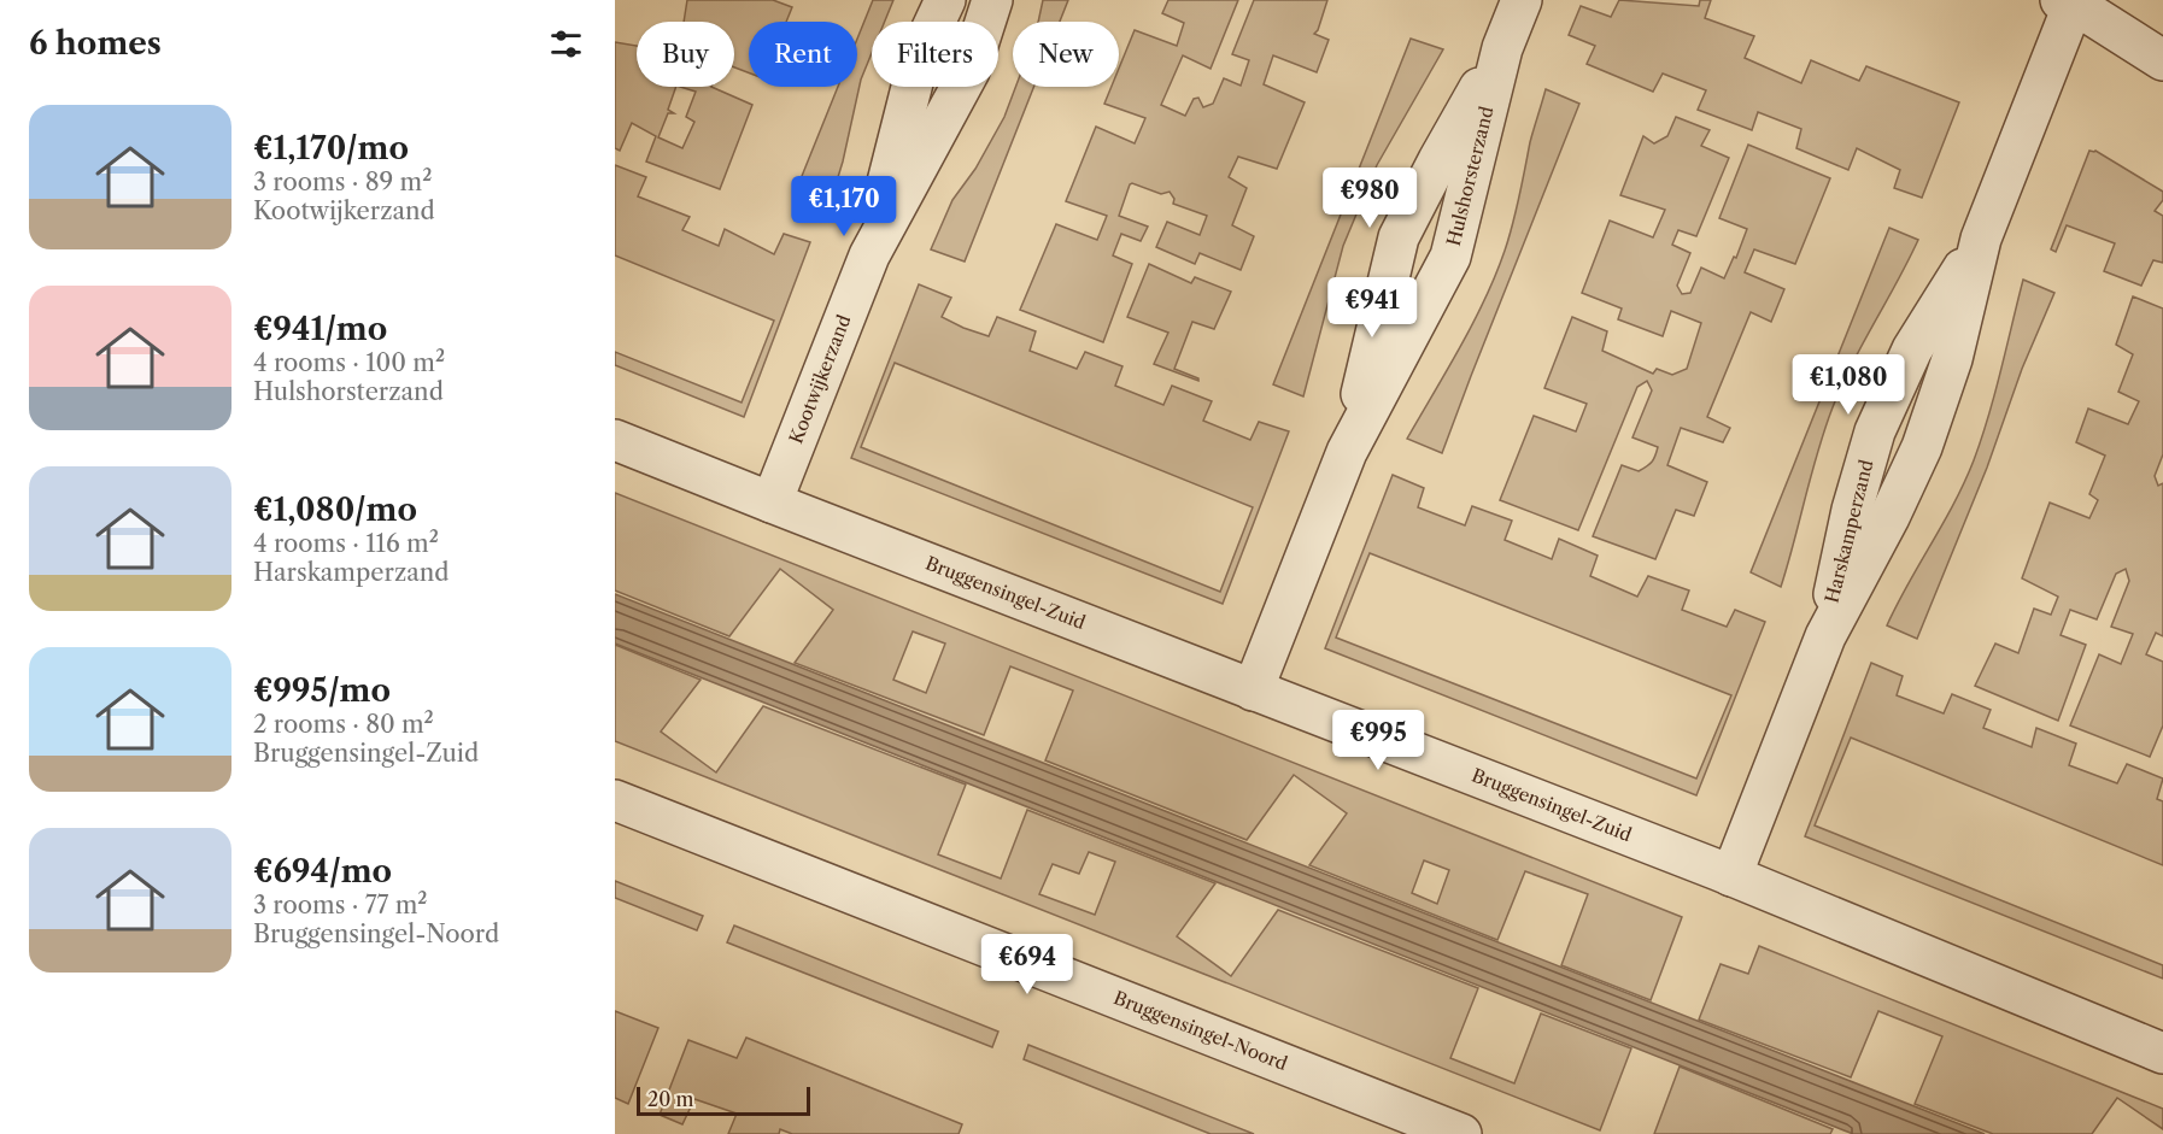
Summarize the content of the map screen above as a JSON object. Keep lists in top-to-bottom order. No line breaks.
{"streets":{"street":["Hulshorsterzand","Kootwijkerzand","Harskamperzand","Bruggensingel-Zuid","Bruggensingel-Noord"]},"crossings":[["Hulshorsterzand","Bruggensingel-Zuid"],["Kootwijkerzand","Bruggensingel-Zuid"],["Harskamperzand","Bruggensingel-Zuid"]],"scale_bar":"20 m","page":{"heading":"6 homes","chip":["Buy","Rent","Filters","New"],"list":[{"name":"€1,170/mo","note":"3 rooms · 89 m² · Kootwijkerzand"},{"name":"€941/mo","note":"4 rooms · 100 m² · Hulshorsterzand"},{"name":"€1,080/mo","note":"4 rooms · 116 m² · Harskamperzand"},{"name":"€995/mo","note":"2 rooms · 80 m² · Bruggensingel-Zuid"},{"name":"€694/mo","note":"3 rooms · 77 m² · Bruggensingel-Noord"}],"price":["€980","€1,170","€941","€1,080","€995","€694"],"scale":"20 m"}}
